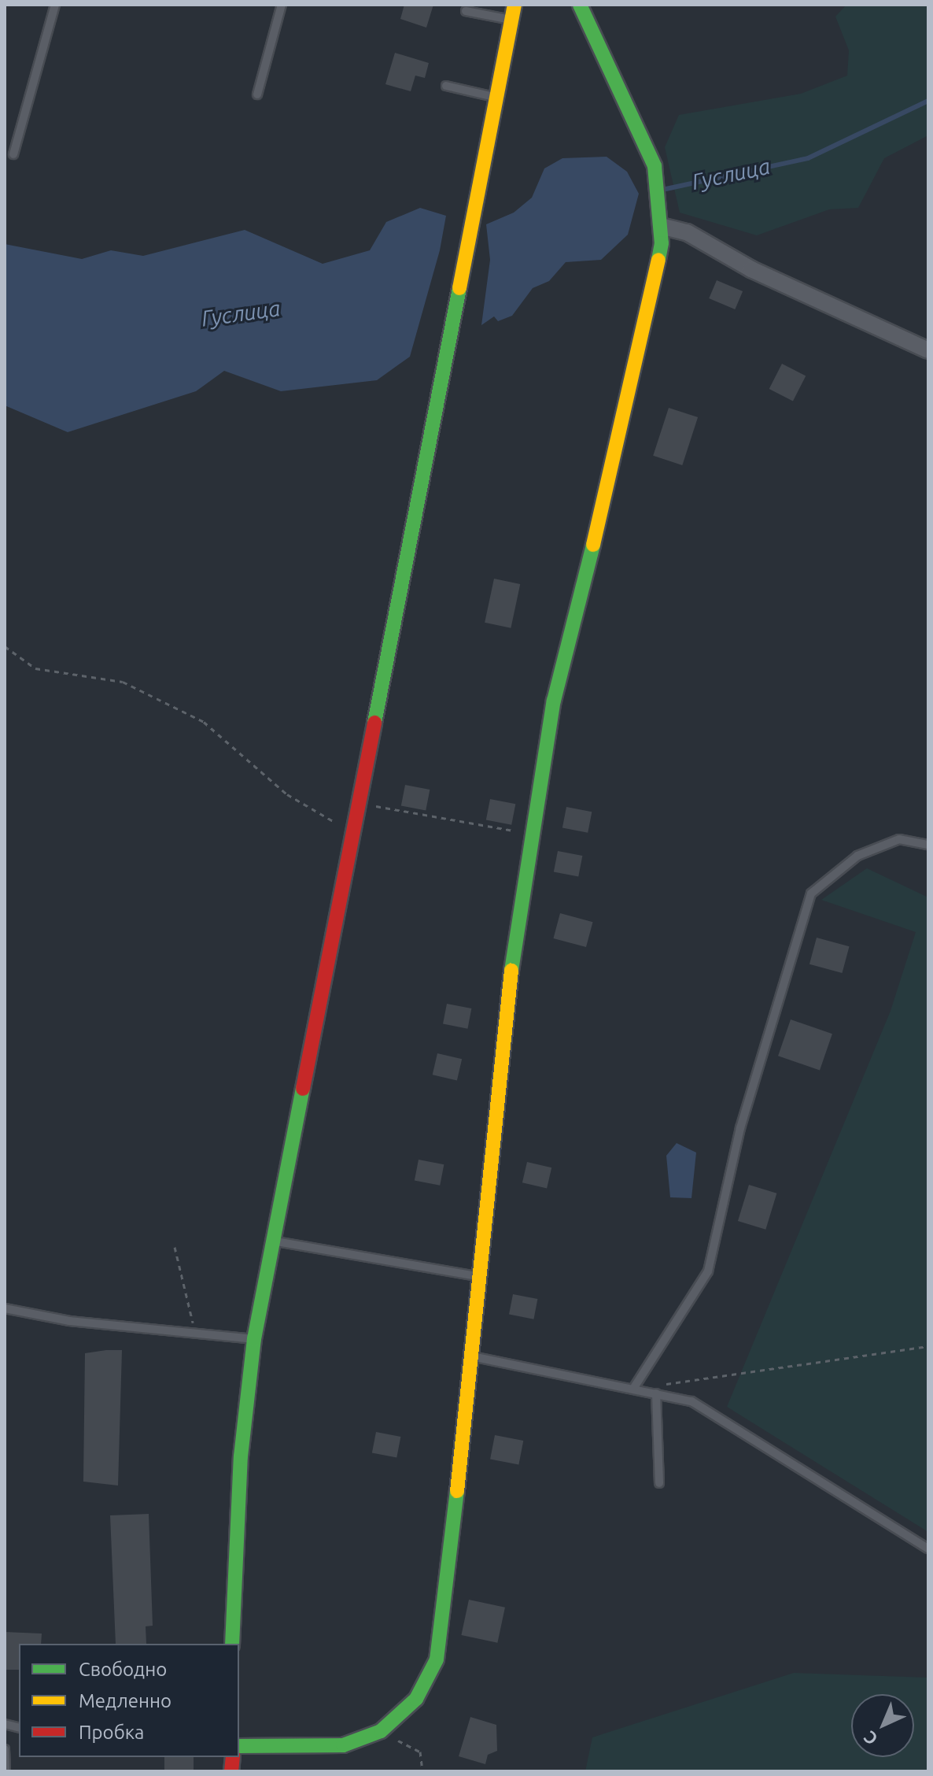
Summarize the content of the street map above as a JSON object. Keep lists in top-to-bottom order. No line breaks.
{"water":["Гуслица"],"legend":["Свободно","Медленно","Пробка"],"north":"bottom left"}
